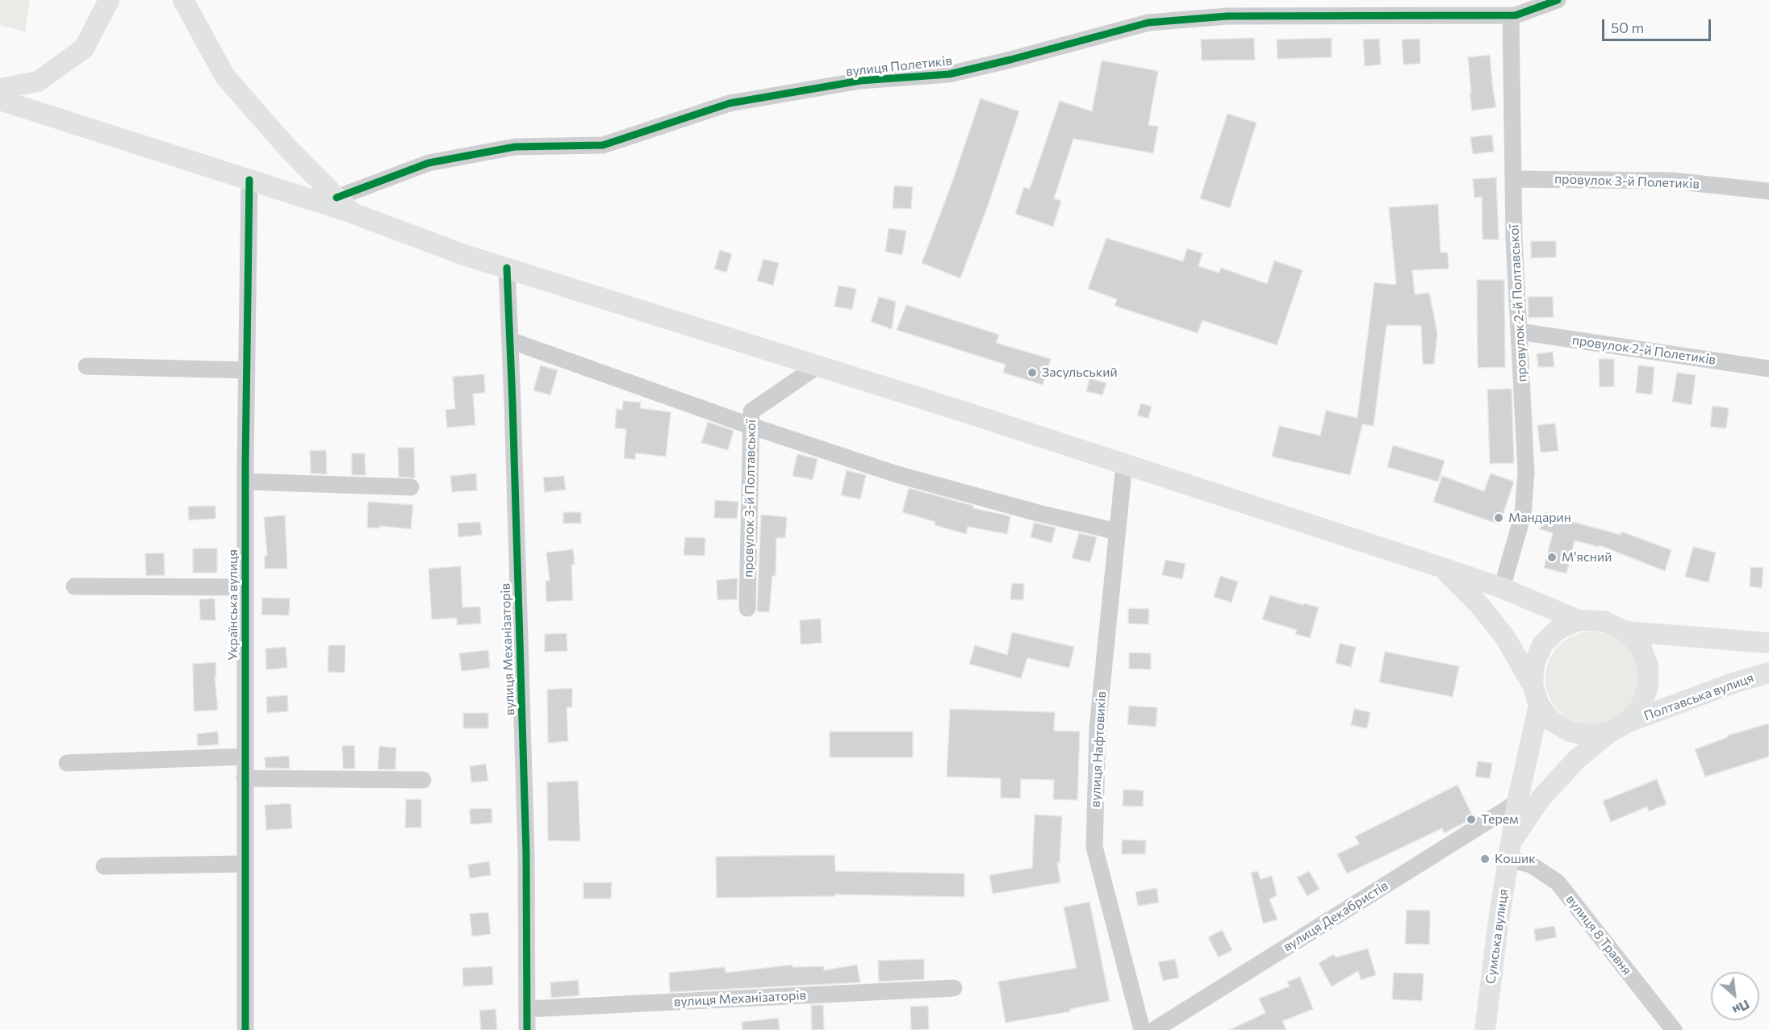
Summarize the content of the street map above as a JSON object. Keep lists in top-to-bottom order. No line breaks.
{"streets":{"main road":["Полтавська вулиця","Сумська вулиця"],"street":["вулиця Полетиків","провулок 3-й Полетиків","провулок 2-й Полтавської","провулок 2-й Полетиків","провулок 3-й Полтавської","Українська вулиця","вулиця Механізаторів","вулиця Нафтовиків","вулиця Декабристів","вулиця 8 Травня"]},"crossings":[["вулиця Полетиків","провулок 2-й Полтавської"],["провулок 3-й Полетиків","провулок 2-й Полтавської"],["провулок 2-й Полтавської","провулок 2-й Полетиків"],["Полтавська вулиця","Сумська вулиця"],["вулиця Декабристів","Сумська вулиця"],["вулиця 8 Травня","Сумська вулиця"]],"places":["Засульський","Мандарин","М'ясний","Терем","Кошик"],"scale_bar":"50 m","north":"bottom right"}
